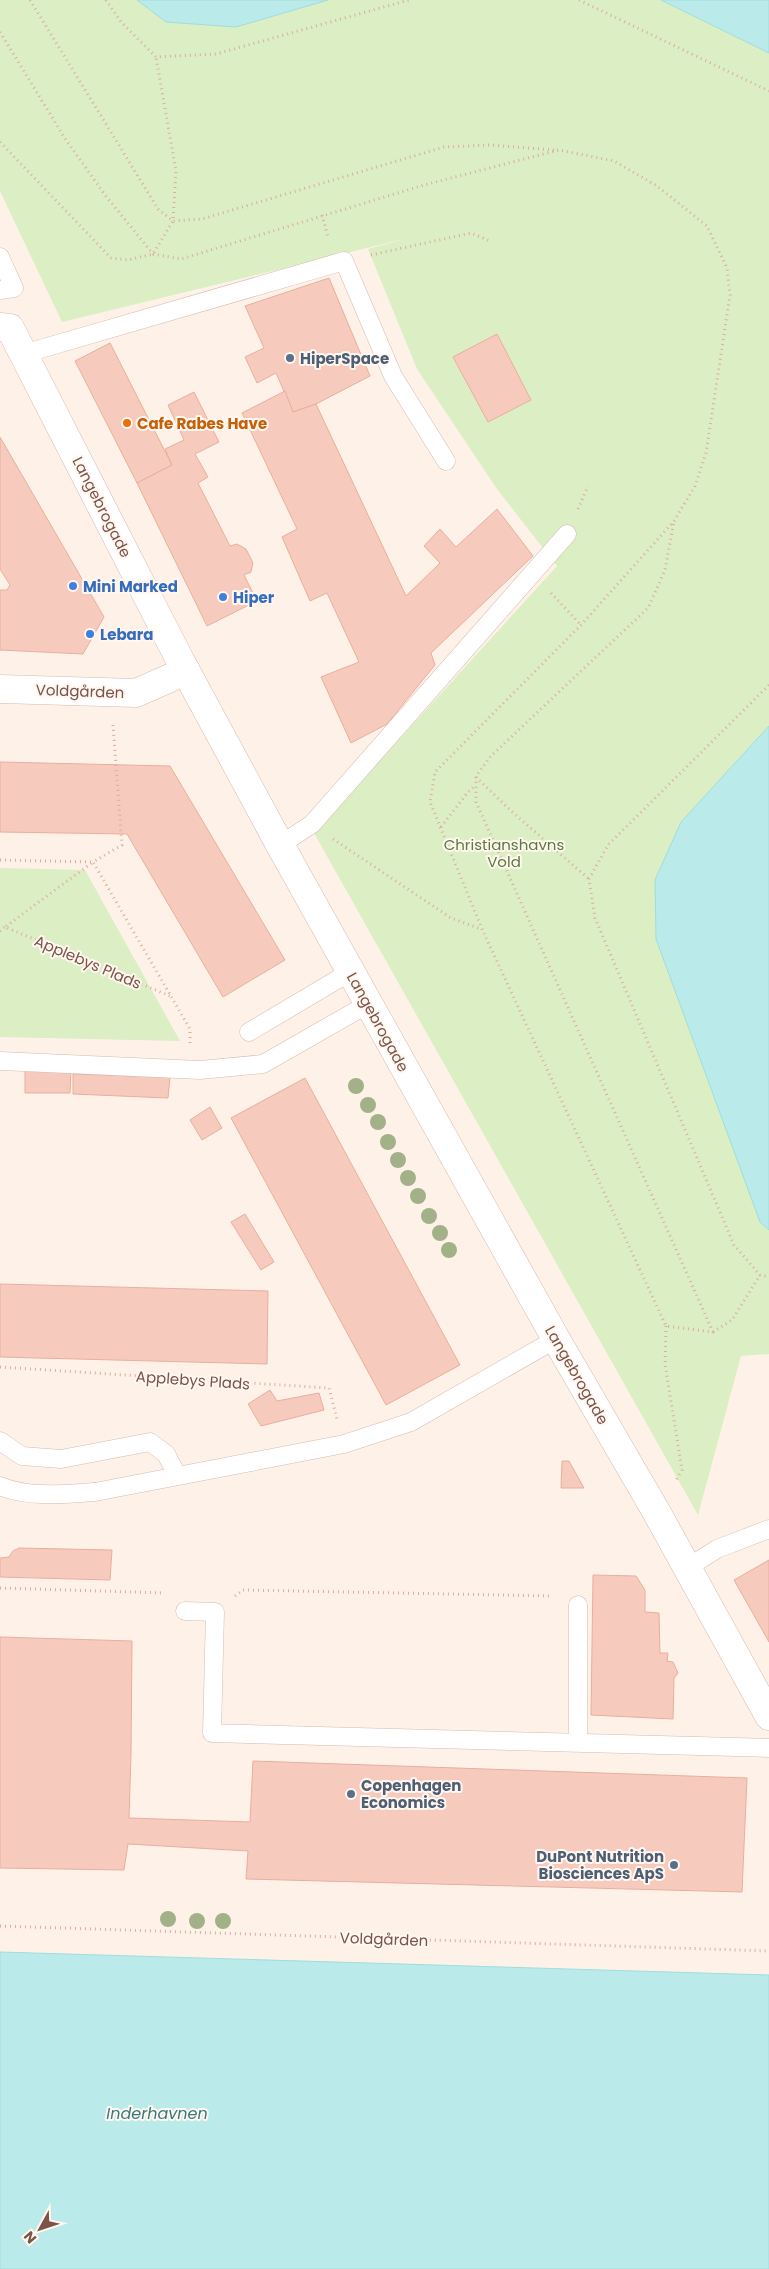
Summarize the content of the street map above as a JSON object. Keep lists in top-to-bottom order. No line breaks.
{"streets":{"street":["Langebrogade","Voldgården"],"path":["Applebys Plads"]},"crossings":[["Langebrogade","Voldgården"]],"water":["Inderhavnen"],"parks":["Christianshavns Vold"],"places":["HiperSpace","Cafe Rabes Have","Mini Marked","Hiper","Lebara","Copenhagen Economics","DuPont Nutrition Biosciences ApS"],"north":"bottom left"}
